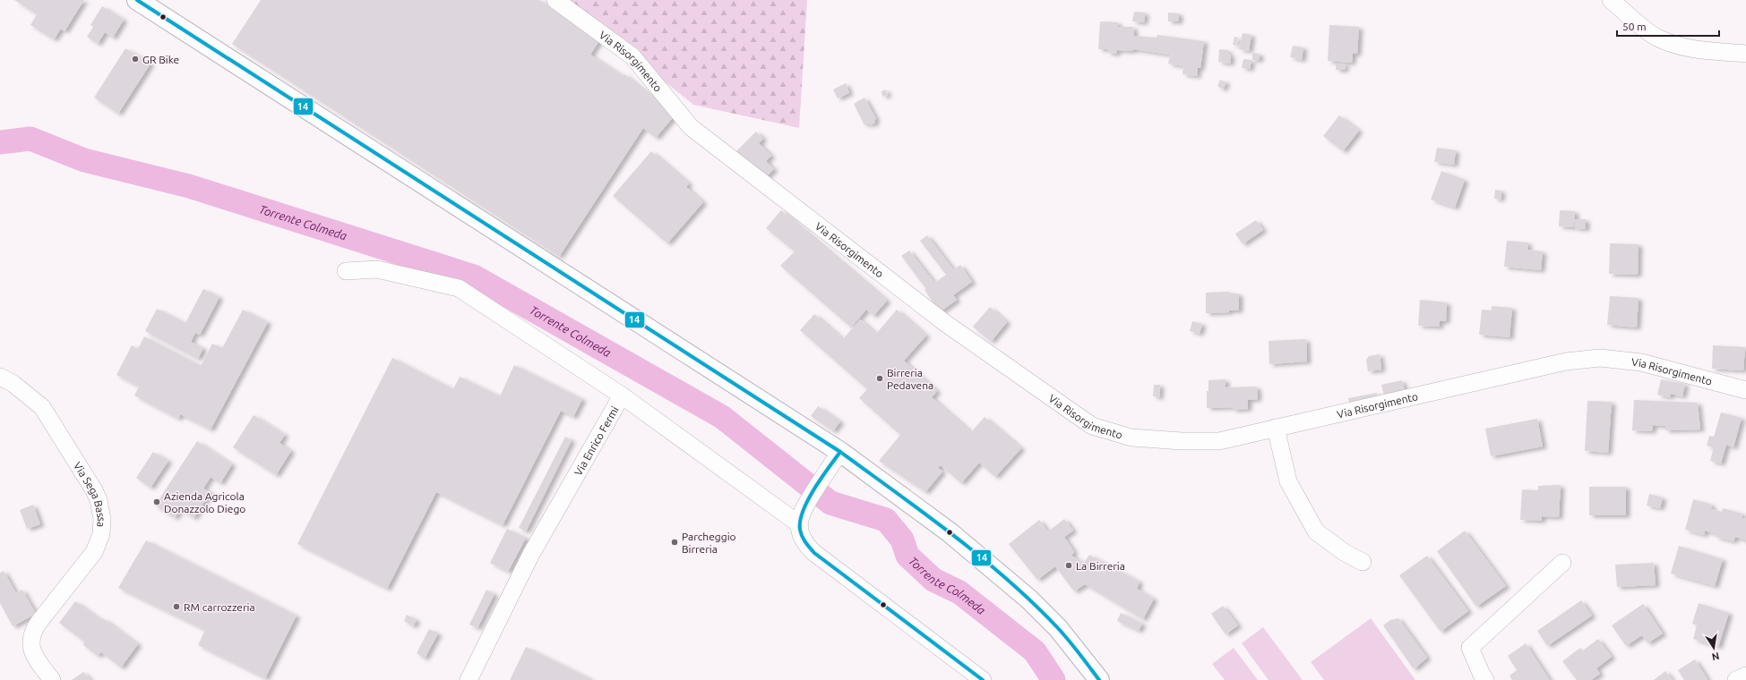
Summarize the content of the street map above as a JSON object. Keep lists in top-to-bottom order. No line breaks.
{"streets":{"street":["Via Risorgimento","Via Enrico Fermi","Via Sega Bassa"]},"water":["Torrente Colmeda"],"places":["GR Bike","Birreria Pedavena","Azienda Agricola Donazzolo Diego","Parcheggio Birreria","La Birreria","RM carrozzeria"],"lines":["transit line 14"],"scale_bar":"50 m","north":"bottom"}
